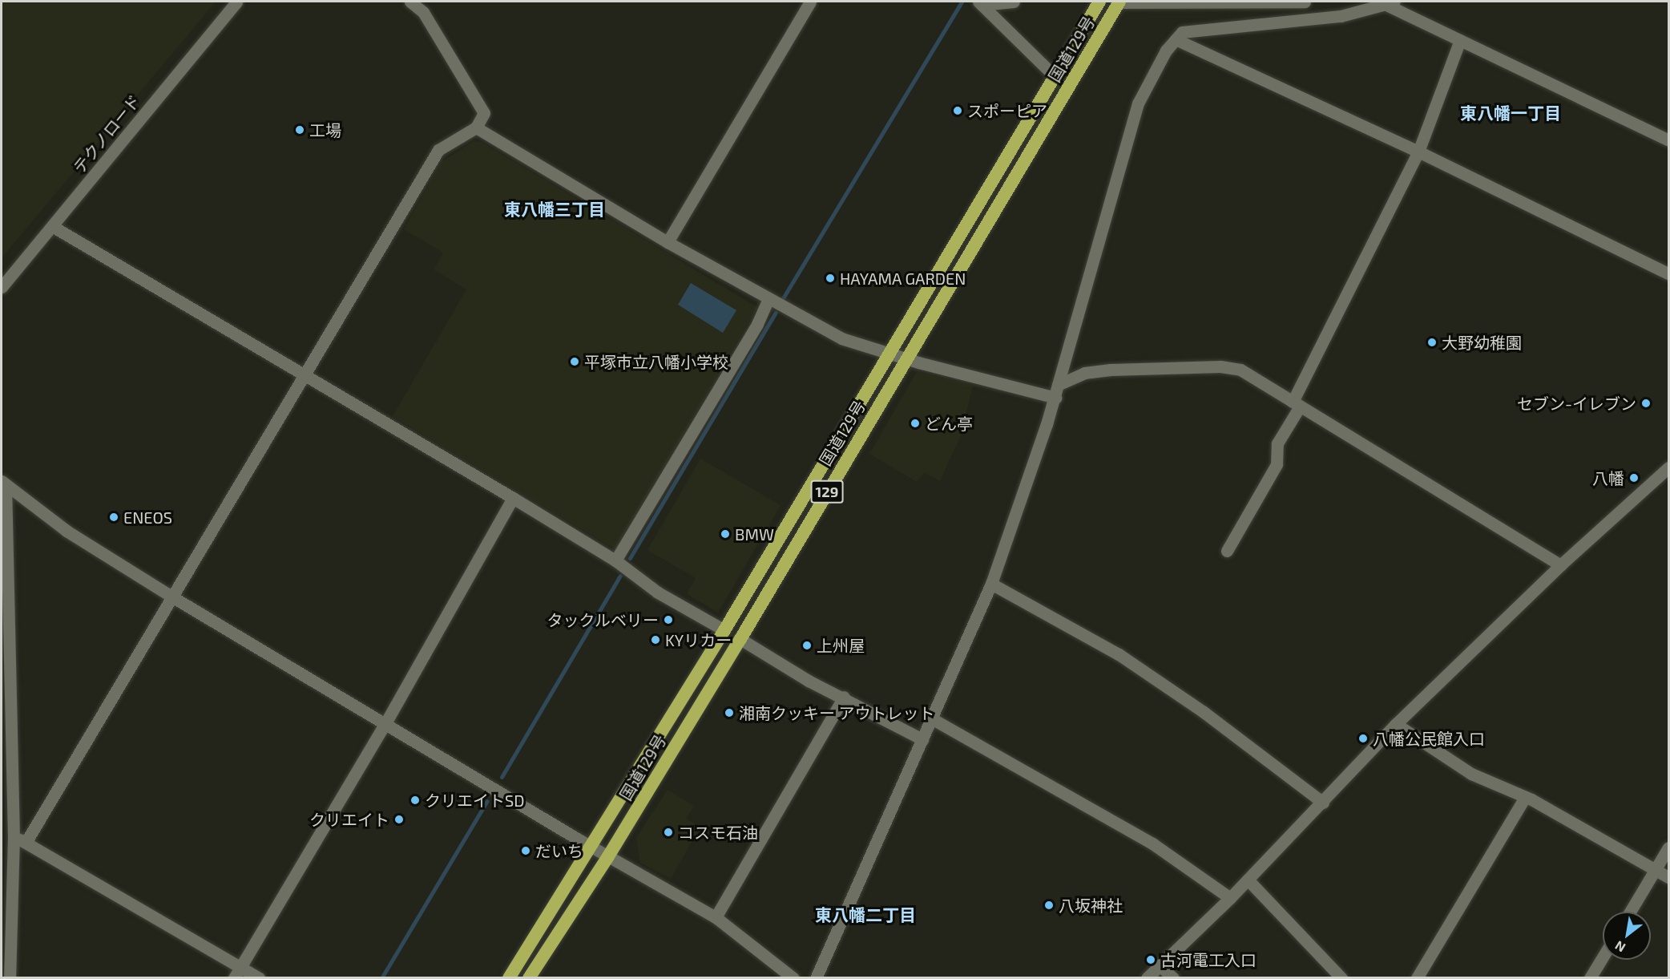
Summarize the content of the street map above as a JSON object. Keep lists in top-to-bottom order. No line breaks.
{"streets":{"highway":["国道129号","129"],"street":["テクノロード"]},"districts":["東八幡一丁目","東八幡三丁目","東八幡二丁目"],"places":["スポーピア","工場","HAYAMA GARDEN","大野幼稚園","平塚市立八幡小学校","セブン-イレブン","どん亭","八幡","ENEOS","BMW","タックルベリー","KYリカー","上州屋","湘南クッキー アウトレット","八幡公民館入口","クリエイトSD","クリエイト","コスモ石油","だいち","八坂神社","古河電工入口"],"north":"bottom left"}
